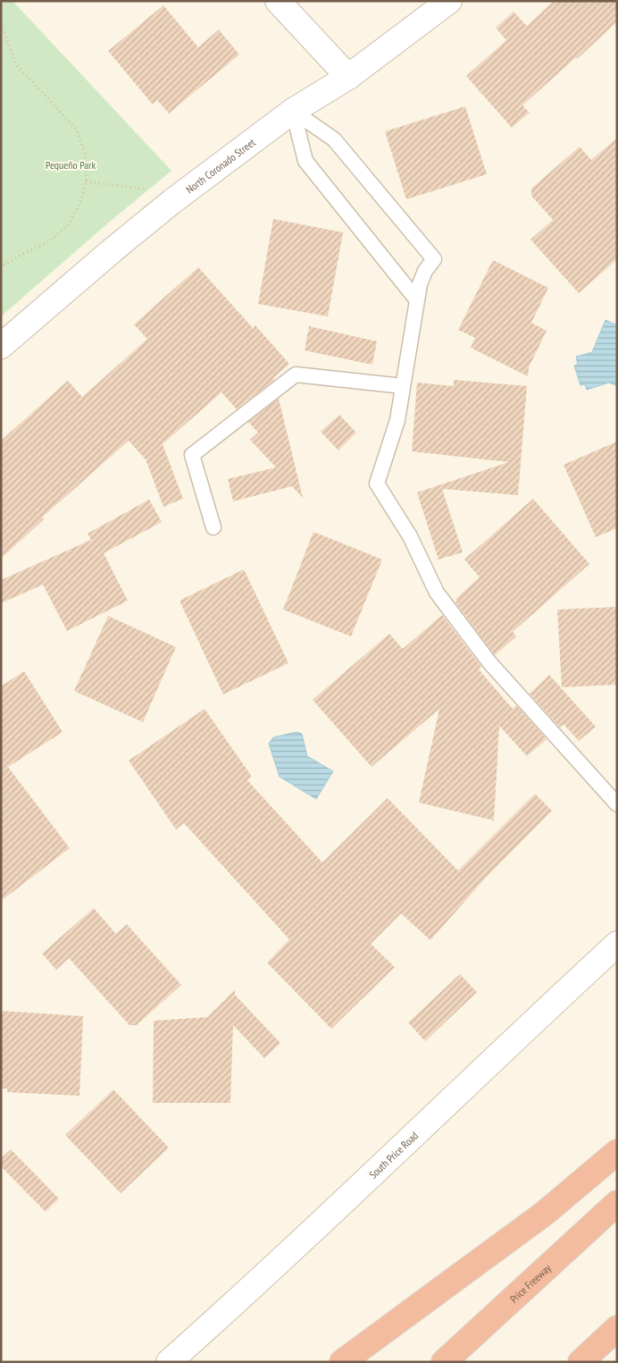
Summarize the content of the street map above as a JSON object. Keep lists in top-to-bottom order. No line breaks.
{"streets":{"highway":["Price Freeway"],"street":["North Coronado Street","South Price Road"]},"parks":["Pequeño Park"]}
